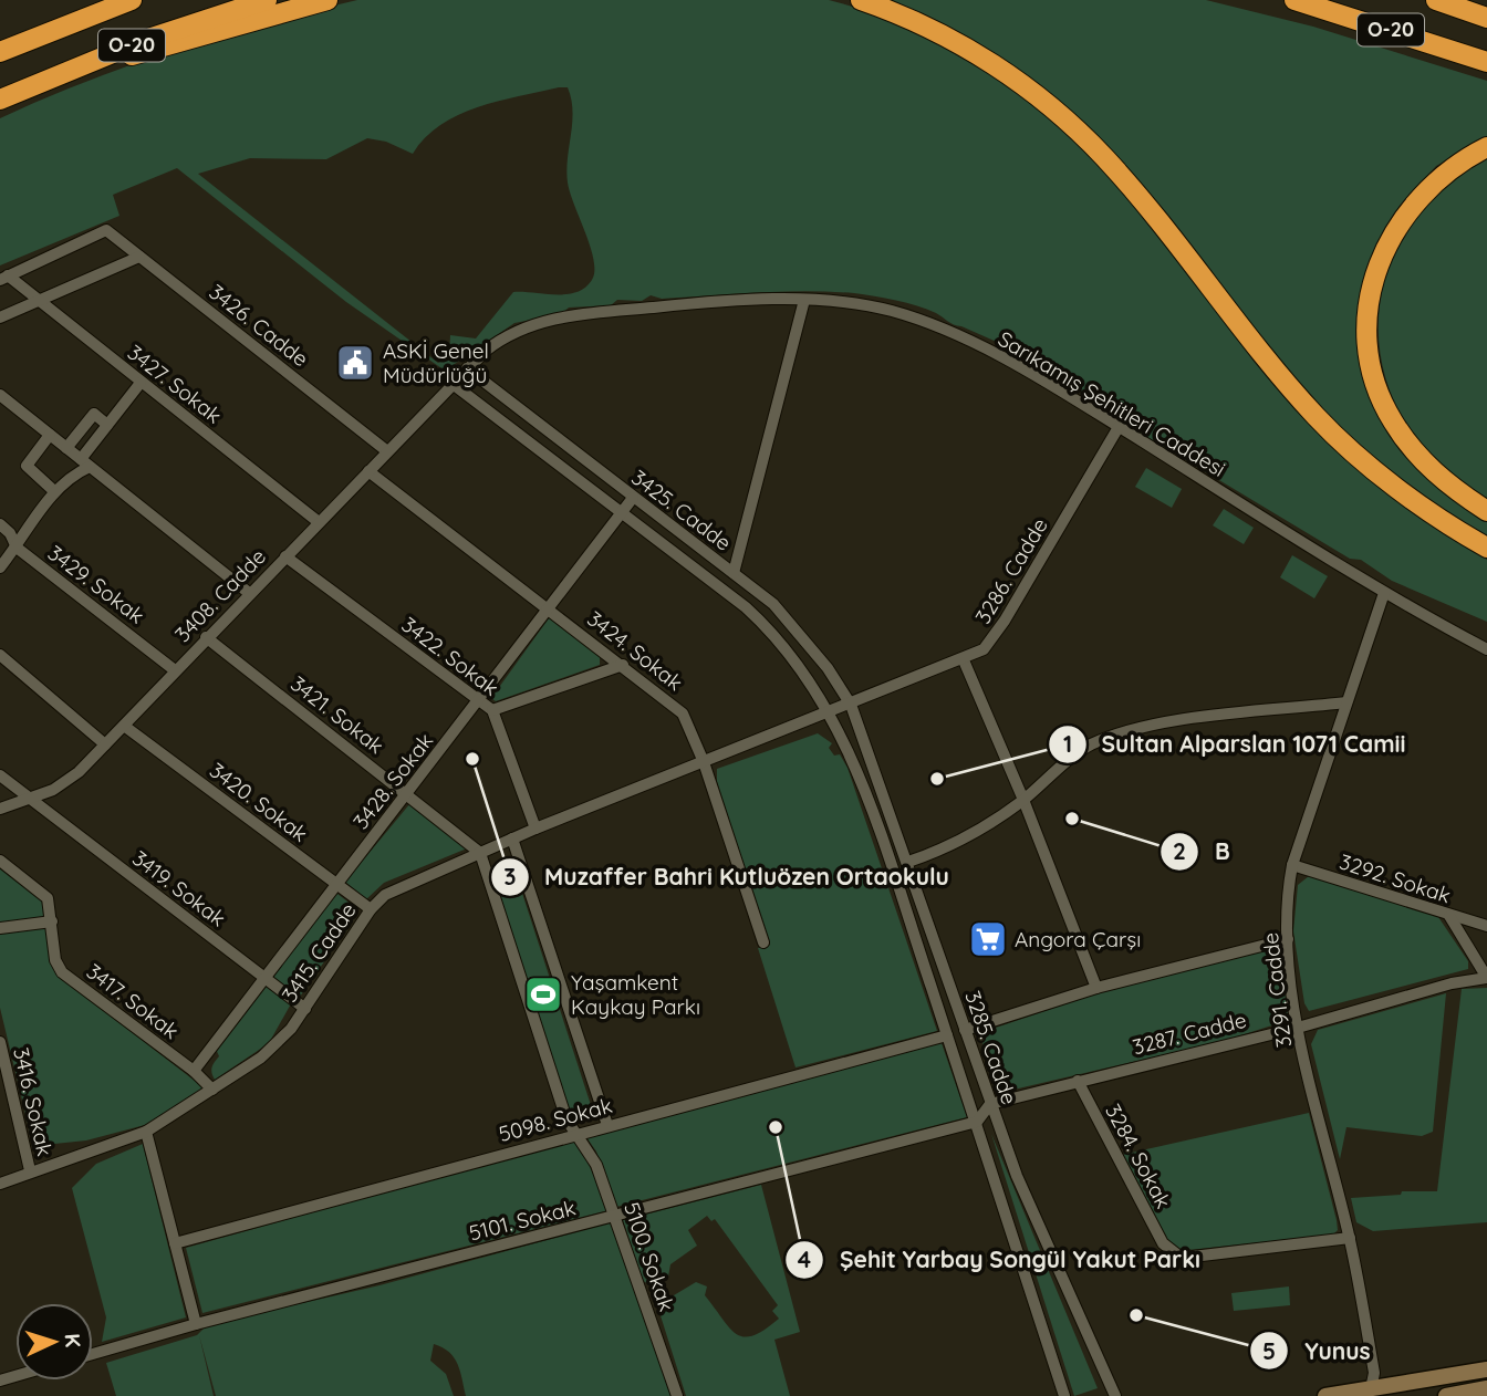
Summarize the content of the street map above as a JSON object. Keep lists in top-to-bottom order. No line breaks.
{"streets":{"highway":["O-20"],"street":["3426. Cadde","3427. Sokak","Sarıkamış Şehitleri Caddesi","3425. Cadde","3286. Cadde","3429. Sokak","3408. Cadde","3424. Sokak","3422. Sokak","3421. Sokak","3428. Sokak","3420. Sokak","3292. Sokak","3419. Sokak","3415. Cadde","3291. Cadde","3417. Sokak","3287. Cadde","3285. Cadde","3416. Sokak","5098. Sokak","3284. Sokak","5101. Sokak","5100. Sokak"]},"crossings":[["3426. Cadde","3427. Sokak"],["3426. Cadde","3408. Cadde"],["3427. Sokak","3408. Cadde"],["Sarıkamış Şehitleri Caddesi","3425. Cadde"],["Sarıkamış Şehitleri Caddesi","3286. Cadde"],["Sarıkamış Şehitleri Caddesi","3408. Cadde"],["Sarıkamış Şehitleri Caddesi","3291. Cadde"],["3425. Cadde","3286. Cadde"],["3425. Cadde","3408. Cadde"],["3425. Cadde","3428. Sokak"],["3425. Cadde","3415. Cadde"],["3425. Cadde","3285. Cadde"],["3286. Cadde","3415. Cadde"],["3286. Cadde","3285. Cadde"],["3429. Sokak","3408. Cadde"],["3408. Cadde","3424. Sokak"],["3408. Cadde","3422. Sokak"],["3408. Cadde","3421. Sokak"],["3408. Cadde","3420. Sokak"],["3408. Cadde","3419. Sokak"],["3424. Sokak","3428. Sokak"],["3424. Sokak","3415. Cadde"],["3422. Sokak","3428. Sokak"],["3422. Sokak","3415. Cadde"],["3421. Sokak","3428. Sokak"],["3421. Sokak","3415. Cadde"],["3421. Sokak","5100. Sokak"],["3428. Sokak","3420. Sokak"],["3428. Sokak","3419. Sokak"],["3428. Sokak","3417. Sokak"],["3420. Sokak","3415. Cadde"],["3292. Sokak","3291. Cadde"],["3419. Sokak","3415. Cadde"],["3415. Cadde","3417. Sokak"],["3415. Cadde","3285. Cadde"],["3415. Cadde","3416. Sokak"],["3415. Cadde","5100. Sokak"],["3291. Cadde","3287. Cadde"],["3291. Cadde","3284. Sokak"],["3287. Cadde","3285. Cadde"],["3287. Cadde","3284. Sokak"],["3285. Cadde","5098. Sokak"],["3285. Cadde","5101. Sokak"],["5098. Sokak","5100. Sokak"],["5101. Sokak","5100. Sokak"]],"places":{"public building":["ASKİ Genel Müdürlüğü"],"other":["Muzaffer Bahri Kutluözen Ortaokulu","Sultan Alparslan 1071 Camii","B","Şehit Yarbay Songül Yakut Parkı","Yunus"],"supermarket":["Angora Çarşı"],"sports":["Yaşamkent Kaykay Parkı"]},"north":"right"}
